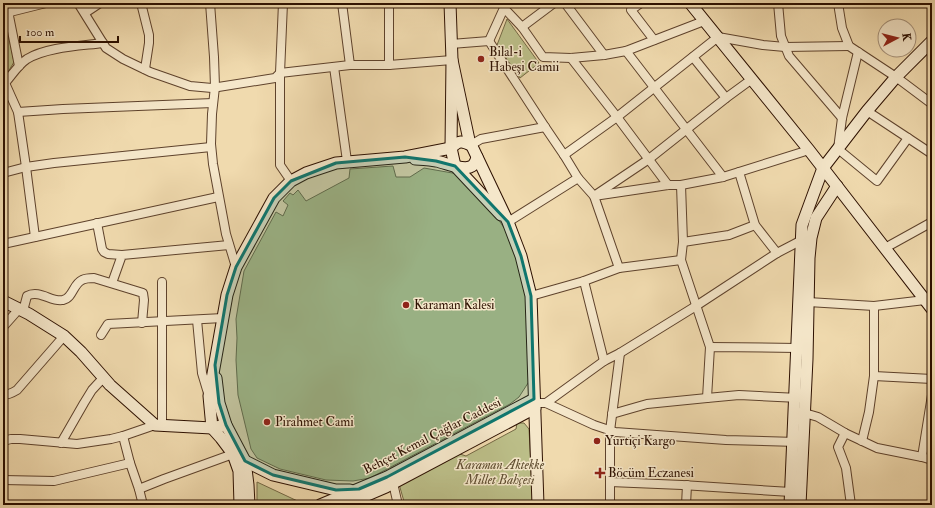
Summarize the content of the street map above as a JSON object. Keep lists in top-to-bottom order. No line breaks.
{"streets":{"main road":["Behçet Kemal Çağlar Caddesi"]},"parks":["Karaman Aktekke Millet Bahçesi"],"places":{"other":["Bilal-i Habeşi Camii","Karaman Kalesi","Pirahmet Cami","Yurtiçi Kargo"],"health":["Böcüm Eczanesi"]},"scale_bar":"100 m","north":"right"}
